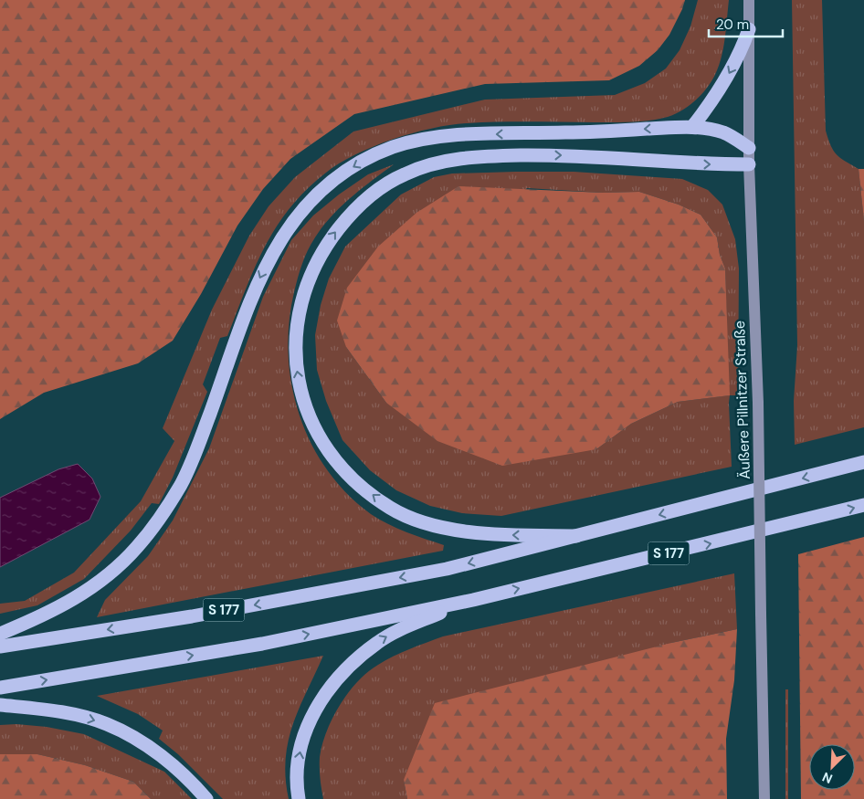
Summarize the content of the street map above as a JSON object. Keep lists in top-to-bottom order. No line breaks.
{"streets":{"highway":["S 177"],"main road":["Äußere Pillnitzer Straße"]},"scale_bar":"20 m","north":"bottom left"}
